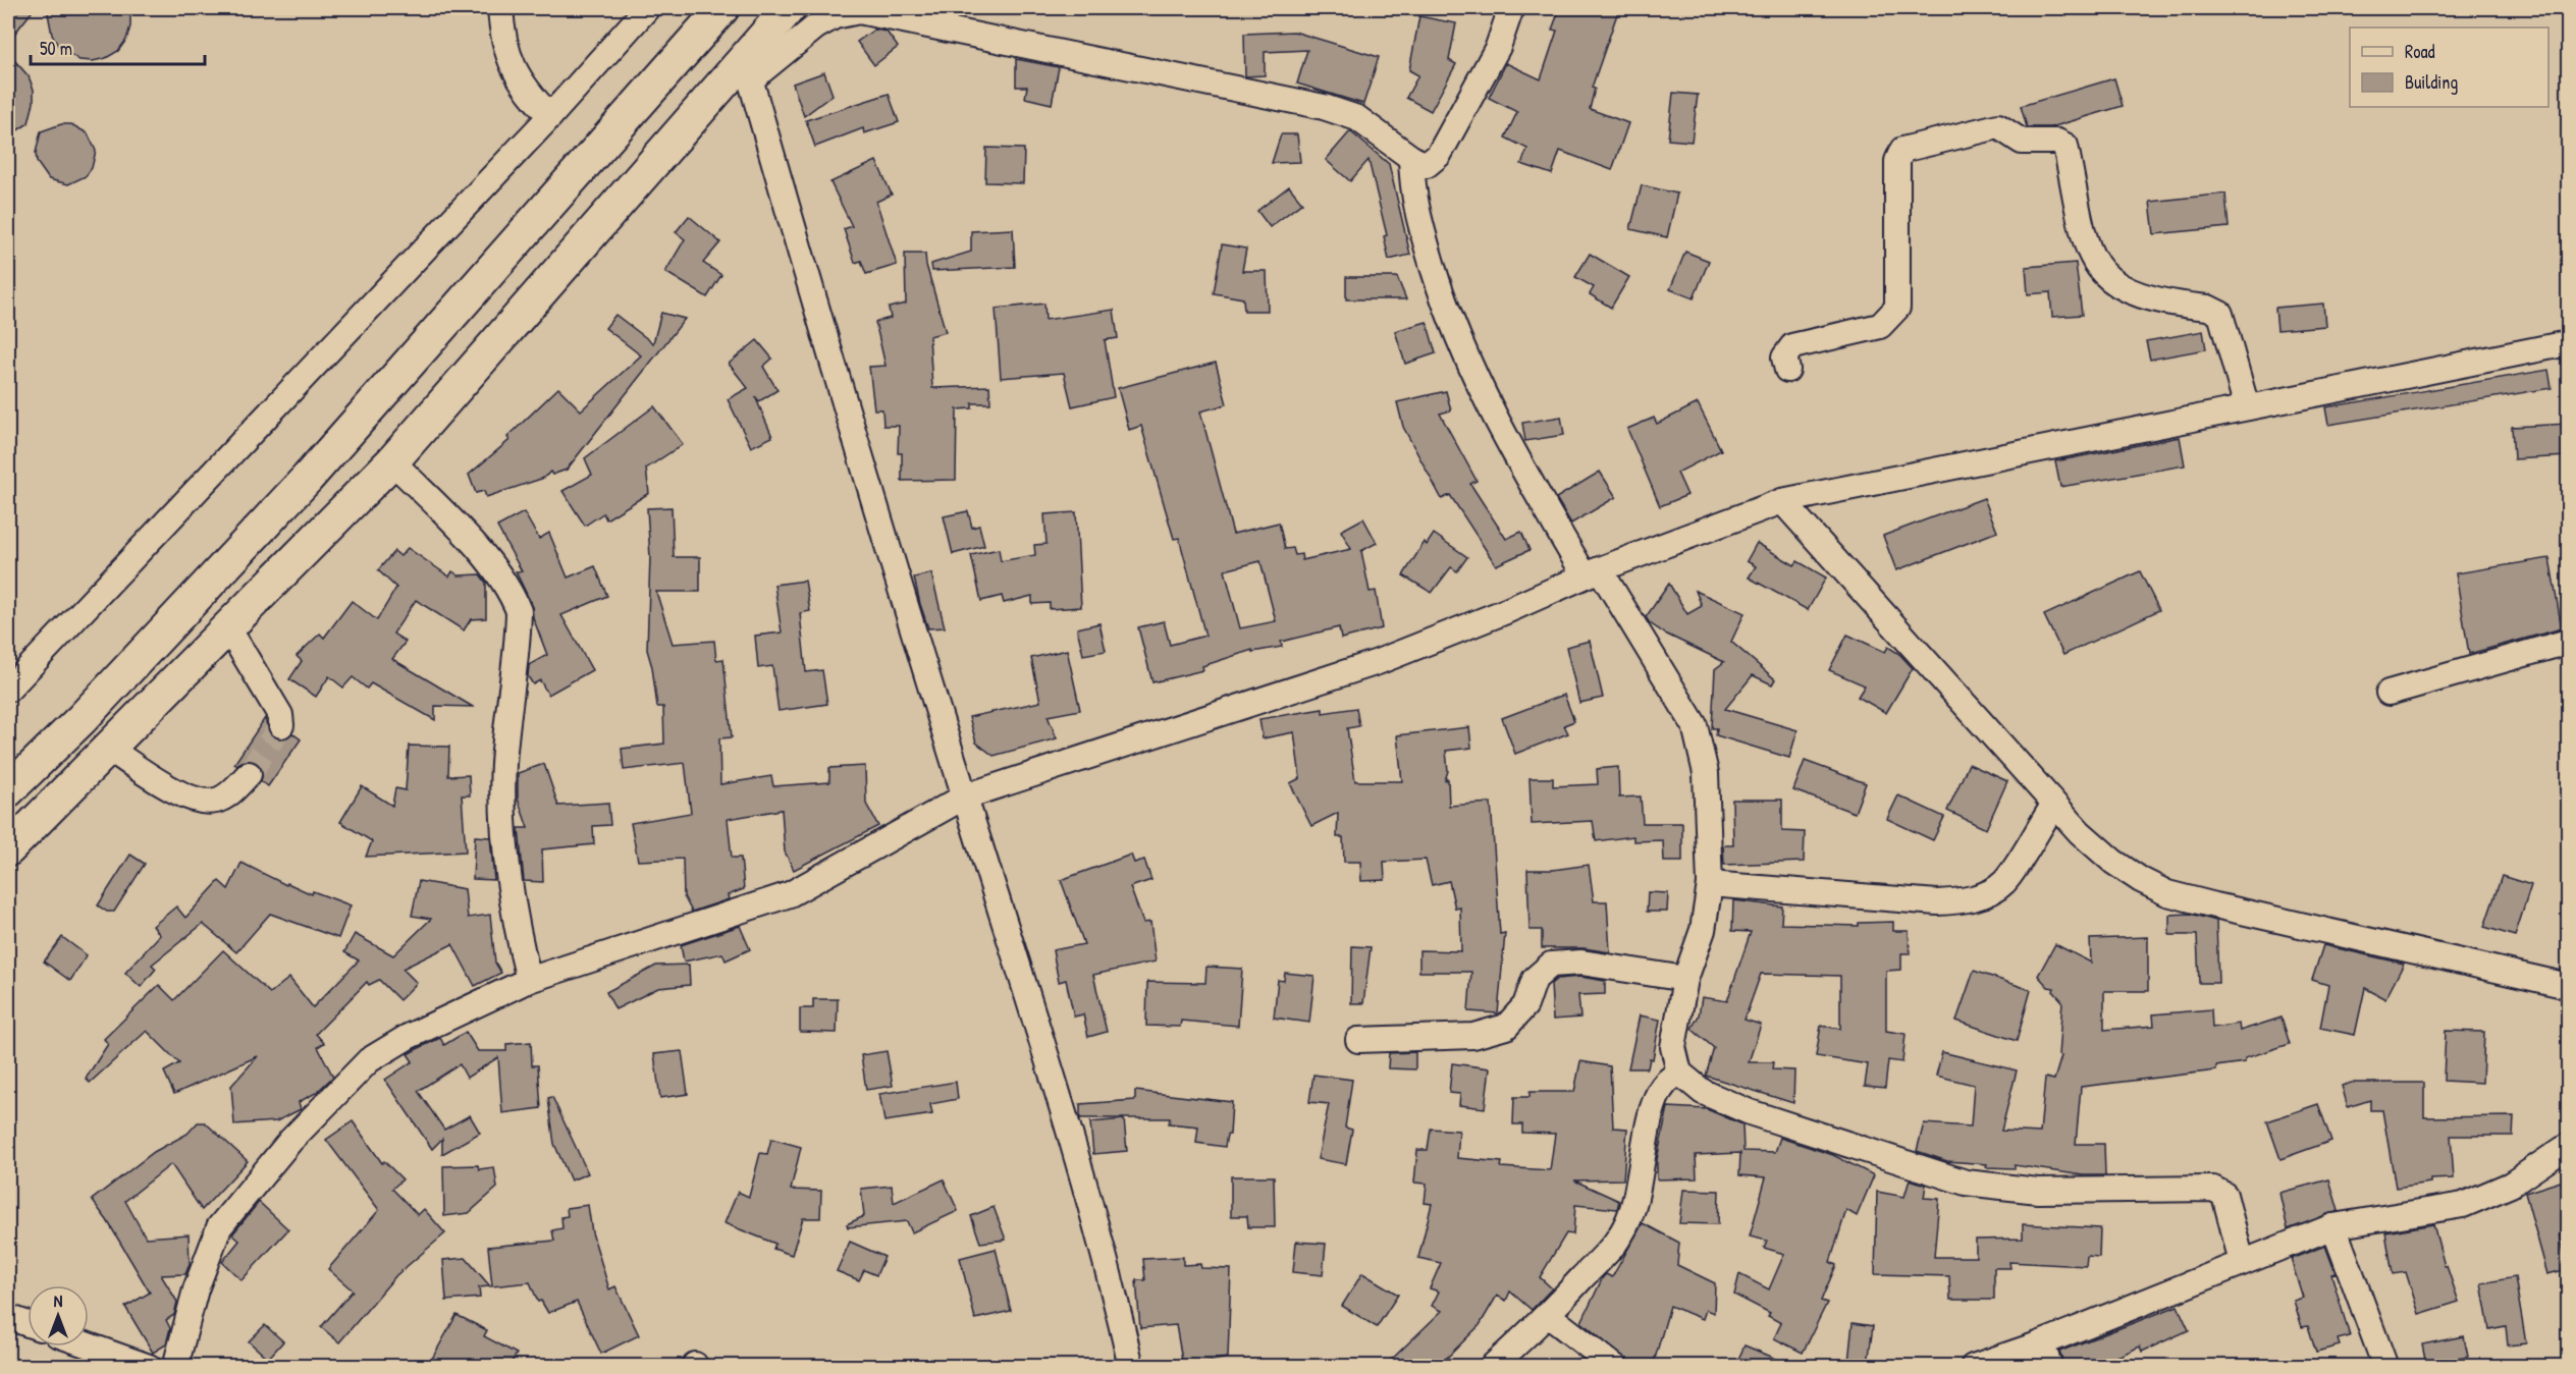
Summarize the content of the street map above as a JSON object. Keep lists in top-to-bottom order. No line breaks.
{"legend":["Road","Building"],"scale_bar":"50 m","north":"top"}
